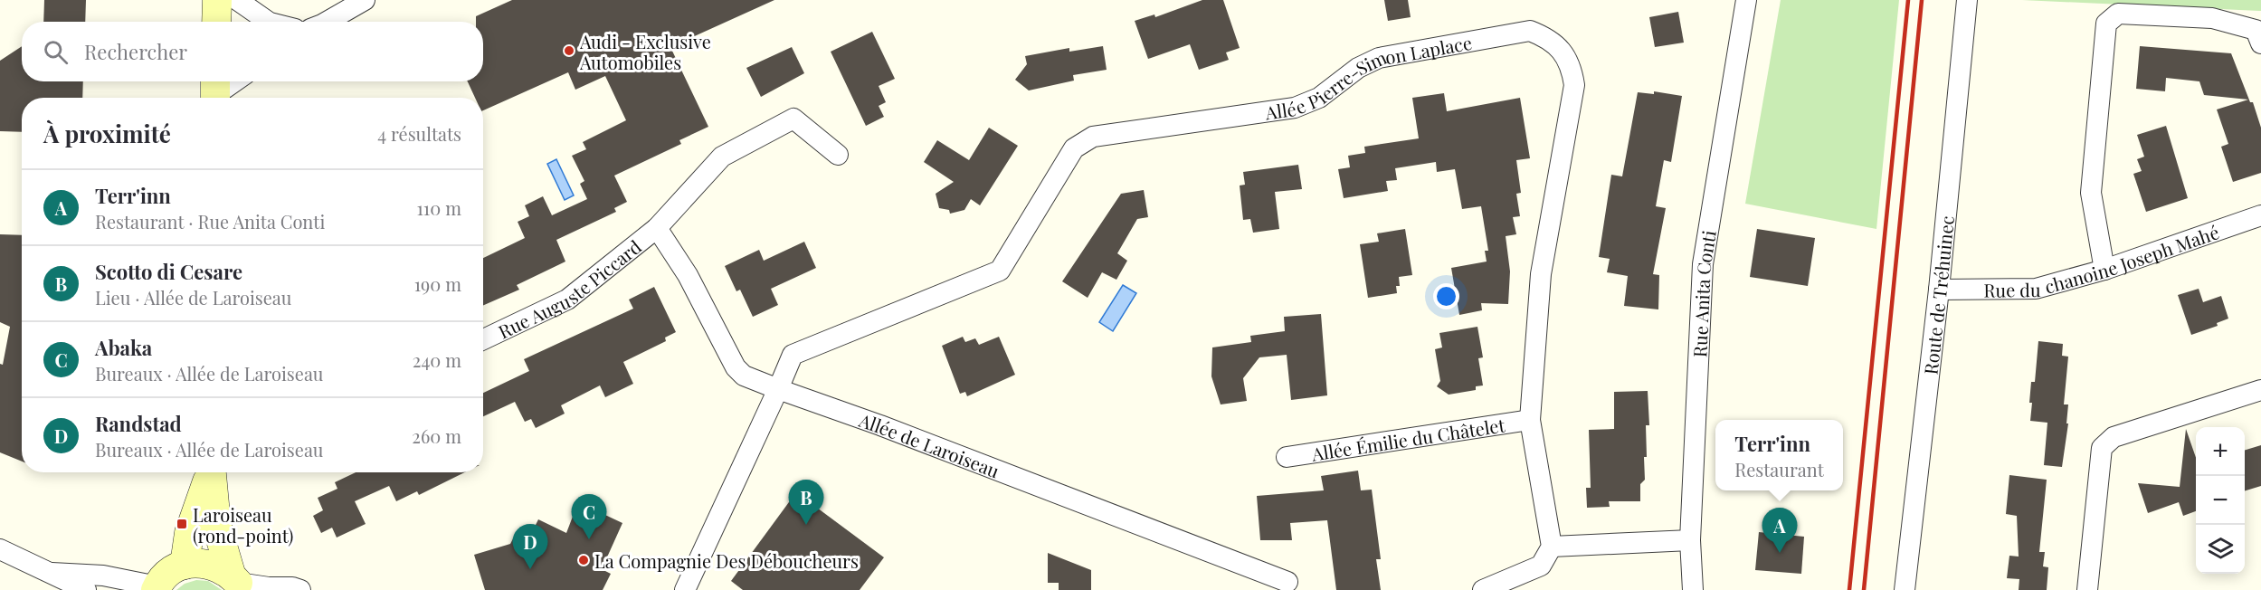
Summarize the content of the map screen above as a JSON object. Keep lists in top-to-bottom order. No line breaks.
{"streets":{"street":["Allée Pierre-Simon Laplace","Rue du chanoine Joseph Mahé","Rue Auguste Piccard","Rue Anita Conti","Route de Tréhuinec","Allée Émilie du Châtelet","Allée de Laroiseau"]},"crossings":[["Allée Pierre-Simon Laplace","Rue Auguste Piccard"],["Allée Pierre-Simon Laplace","Allée Émilie du Châtelet"],["Allée Pierre-Simon Laplace","Allée de Laroiseau"],["Rue du chanoine Joseph Mahé","Route de Tréhuinec"],["Rue Auguste Piccard","Allée de Laroiseau"]],"places":{"other":["Audi - Exclusive Automobiles","La Compagnie Des Déboucheurs"],"transit":["Laroiseau (rond-point)"]},"page":{"search":"Rechercher","heading":["À proximité","4 résultats"],"list":[{"mark":"A","name":"Terr'inn","note":"Restaurant · Rue Anita Conti","value":"110 m"},{"mark":"B","name":"Scotto di Cesare","note":"Lieu · Allée de Laroiseau","value":"190 m"},{"mark":"C","name":"Abaka","note":"Bureaux · Allée de Laroiseau","value":"240 m"},{"mark":"D","name":"Randstad","note":"Bureaux · Allée de Laroiseau","value":"260 m"}],"popup":["Terr'inn","Restaurant"],"map_buttons":["+","−"],"pins":["B","C","A","D"]}}
